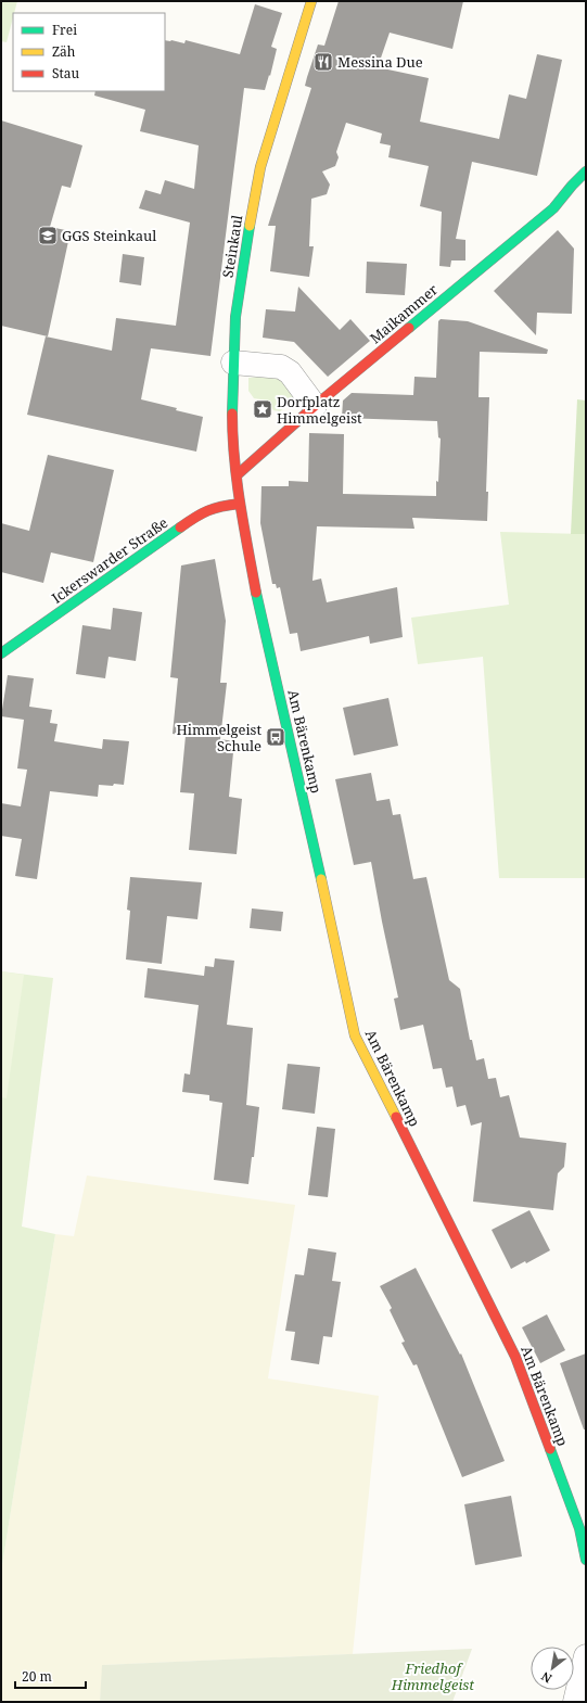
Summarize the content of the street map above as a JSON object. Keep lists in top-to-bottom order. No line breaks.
{"streets":{"street":["Steinkaul","Maikammer","Ickerswarder Straße","Am Bärenkamp"]},"crossings":[["Steinkaul","Maikammer"],["Steinkaul","Ickerswarder Straße"],["Steinkaul","Am Bärenkamp"],["Ickerswarder Straße","Am Bärenkamp"]],"parks":["Friedhof Himmelgeist"],"places":{"restaurant":["Messina Due"],"school or university":["GGS Steinkaul"],"place":["Dorfplatz Himmelgeist"],"bus stop":["Himmelgeist Schule"]},"legend":["Frei","Zäh","Stau"],"scale_bar":"20 m","north":"bottom left"}
